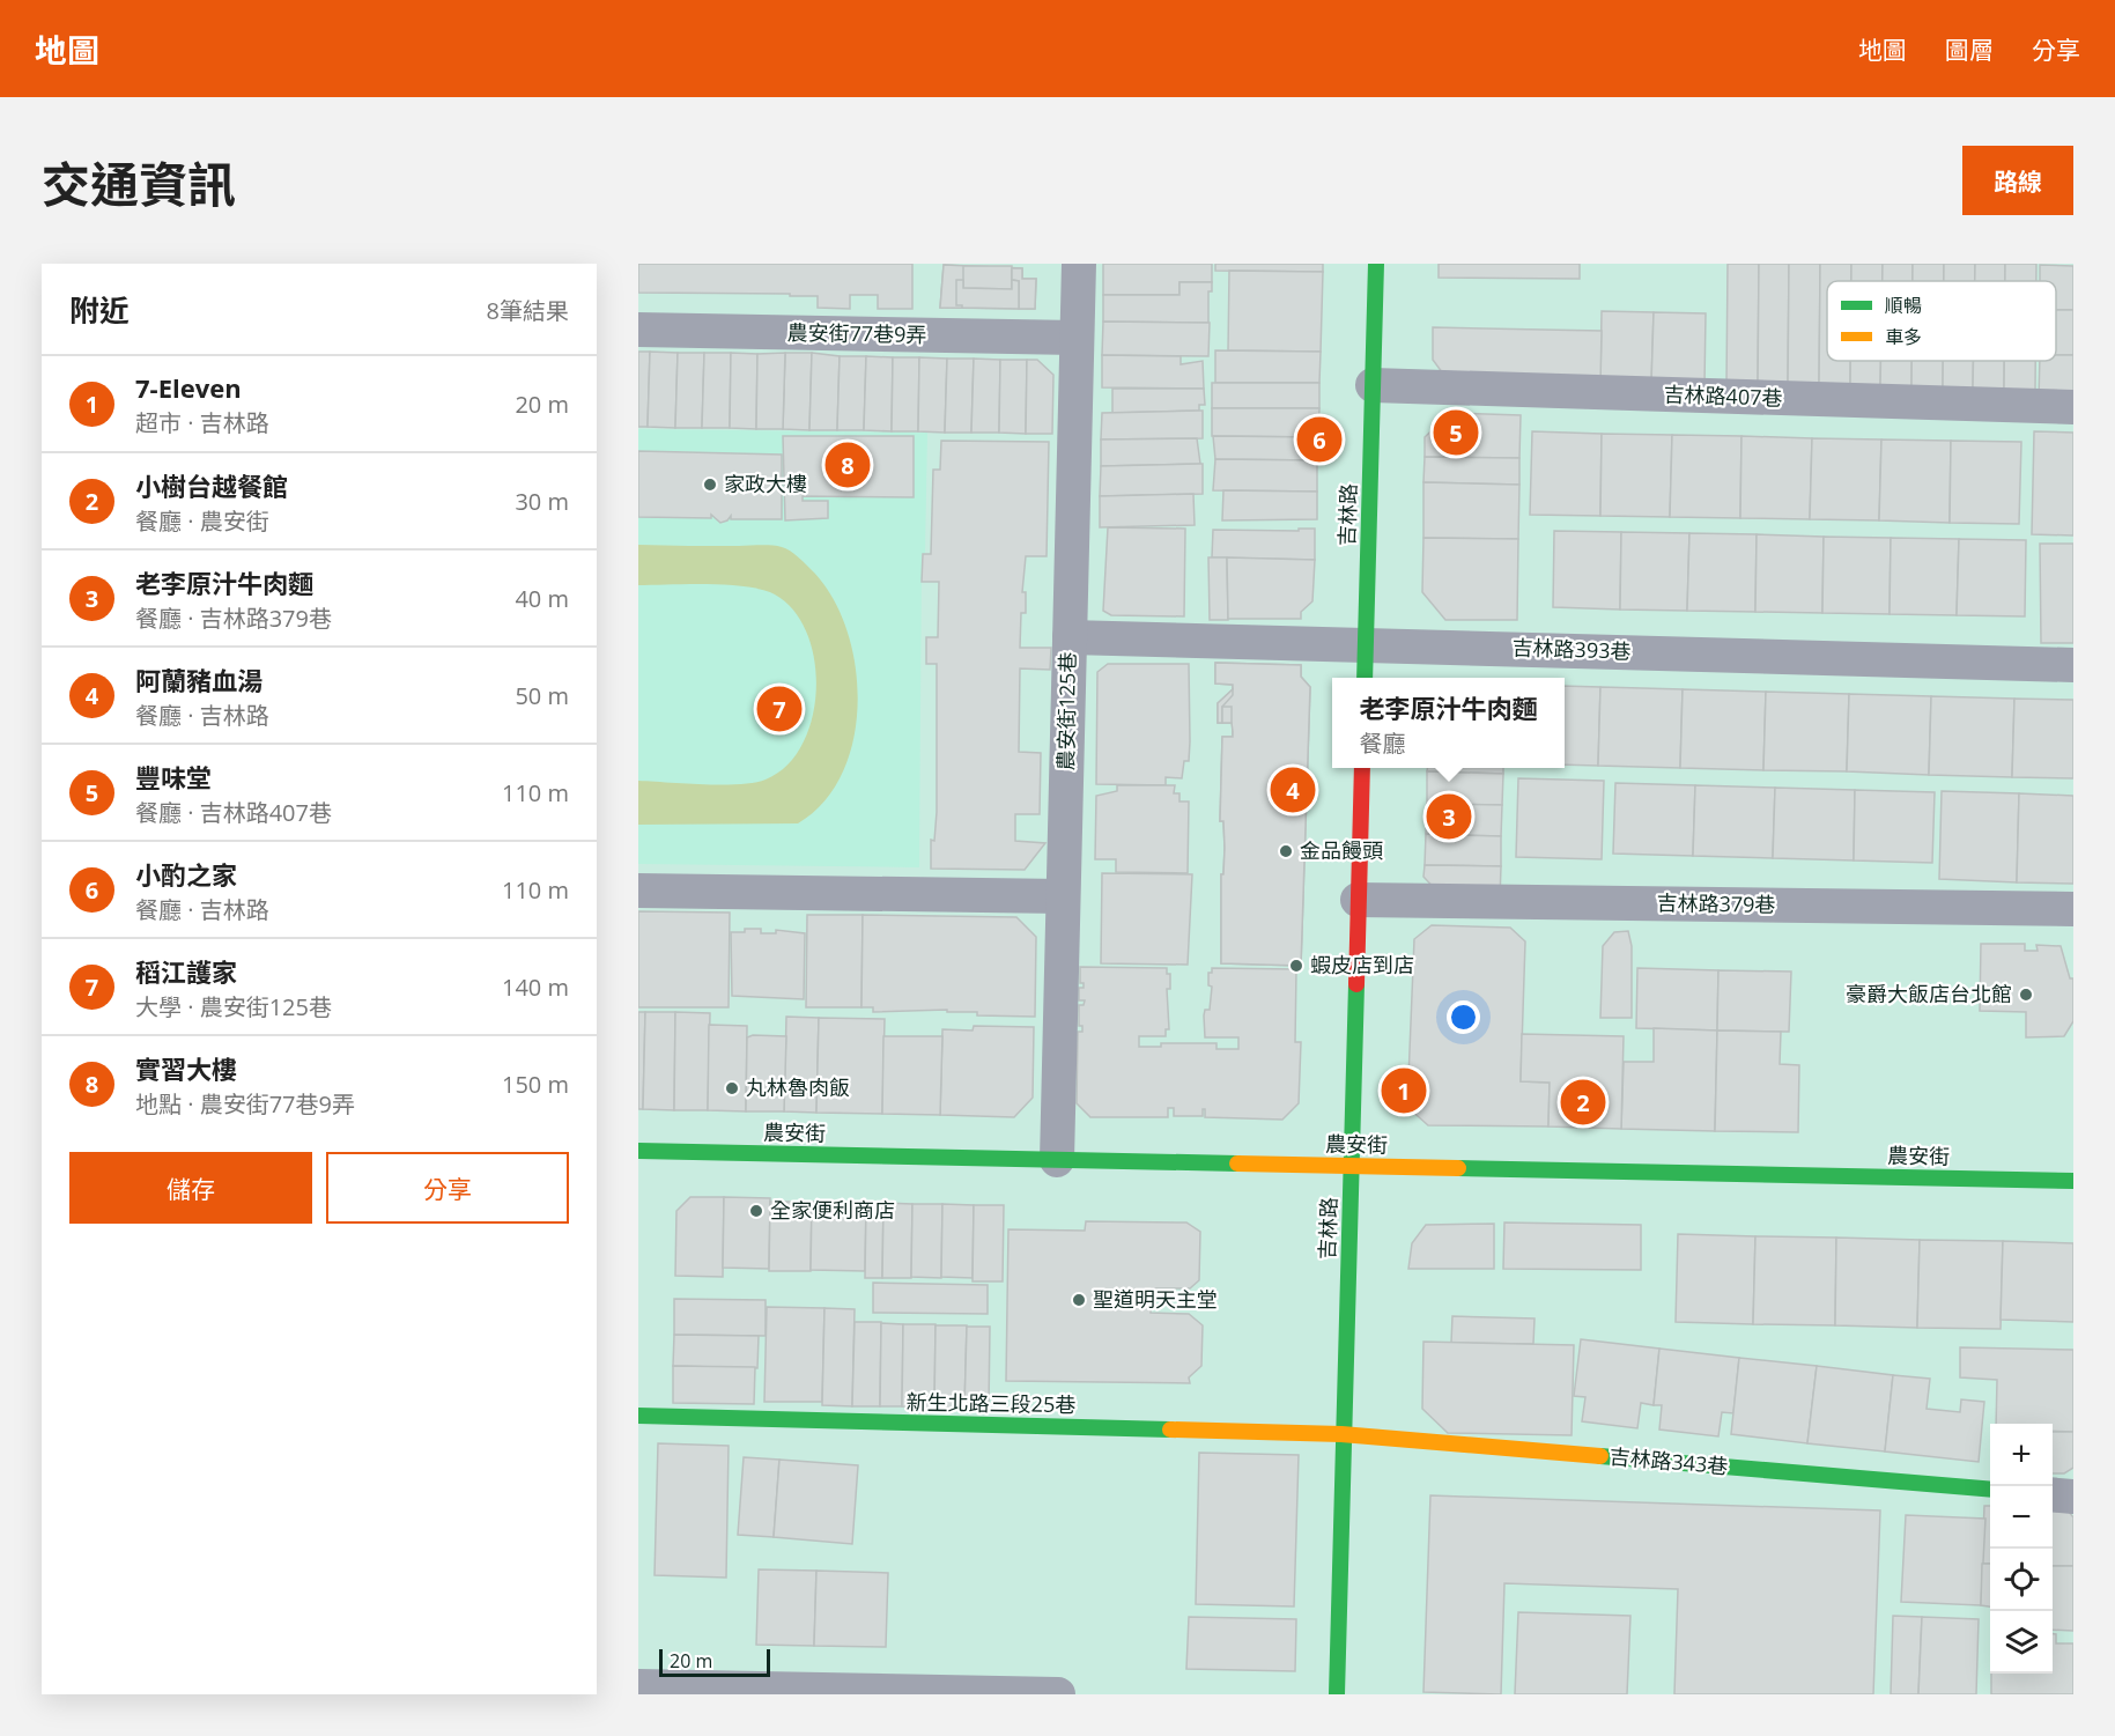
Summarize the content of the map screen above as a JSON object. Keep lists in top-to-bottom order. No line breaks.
{"streets":{"street":["農安街77巷9弄","吉林路407巷","吉林路","吉林路393巷","農安街125巷","吉林路379巷","農安街","新生北路三段25巷","吉林路343巷"]},"crossings":[["農安街77巷9弄","農安街125巷"],["吉林路407巷","吉林路"],["吉林路","吉林路393巷"],["吉林路","吉林路379巷"],["吉林路","農安街"],["吉林路","新生北路三段25巷"],["吉林路","吉林路343巷"],["吉林路393巷","農安街125巷"],["農安街125巷","農安街"],["新生北路三段25巷","吉林路343巷"]],"places":["家政大樓","金品饅頭","蝦皮店到店","豪爵大飯店台北館","丸林魯肉飯","全家便利商店","聖道明天主堂"],"legend":["順暢","車多"],"scale_bar":"20 m","page":{"header":"地圖","nav":["地圖","圖層","分享"],"title":"交通資訊","buttons":["路線",["儲存","分享"]],"heading":["附近","8筆結果"],"list":[{"mark":"1","name":"7-Eleven","note":"超市 · 吉林路","value":"20 m"},{"mark":"2","name":"小樹台越餐館","note":"餐廳 · 農安街","value":"30 m"},{"mark":"3","name":"老李原汁牛肉麵","note":"餐廳 · 吉林路379巷","value":"40 m"},{"mark":"4","name":"阿蘭豬血湯","note":"餐廳 · 吉林路","value":"50 m"},{"mark":"5","name":"豐味堂","note":"餐廳 · 吉林路407巷","value":"110 m"},{"mark":"6","name":"小酌之家","note":"餐廳 · 吉林路","value":"110 m"},{"mark":"7","name":"稻江護家","note":"大學 · 農安街125巷","value":"140 m"},{"mark":"8","name":"實習大樓","note":"地點 · 農安街77巷9弄","value":"150 m"}],"pins":["5","6","8","7","4","3","1","2"],"popup":["老李原汁牛肉麵","餐廳"],"map_buttons":["+","−"],"scale":"20 m"}}
